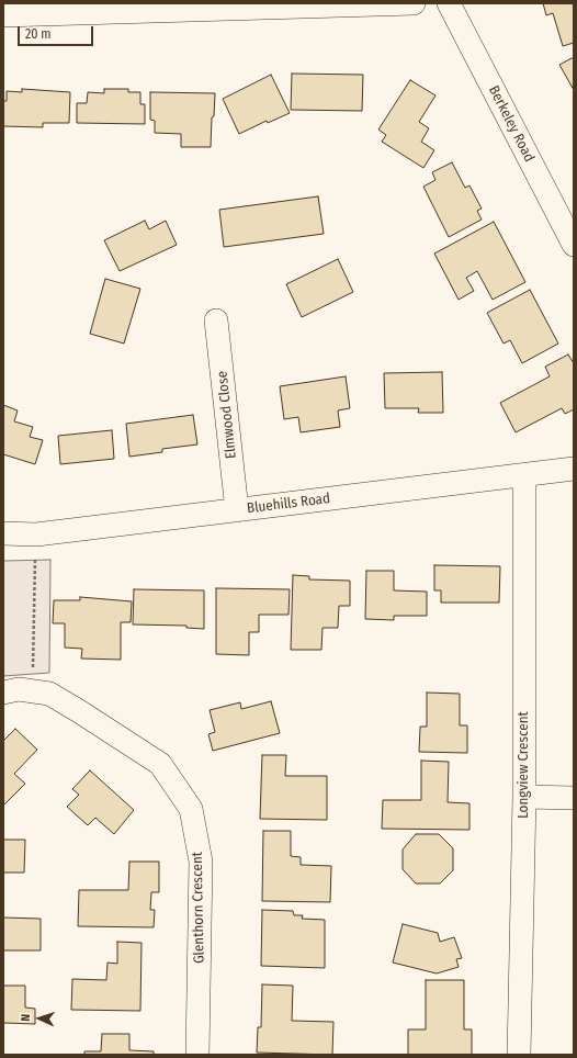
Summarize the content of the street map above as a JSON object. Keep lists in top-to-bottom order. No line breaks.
{"streets":{"street":["Berkeley Road","Elmwood Close","Bluehills Road","Longview Crescent","Glenthorn Crescent"]},"crossings":[["Elmwood Close","Bluehills Road"],["Bluehills Road","Longview Crescent"]],"scale_bar":"20 m","north":"left"}
